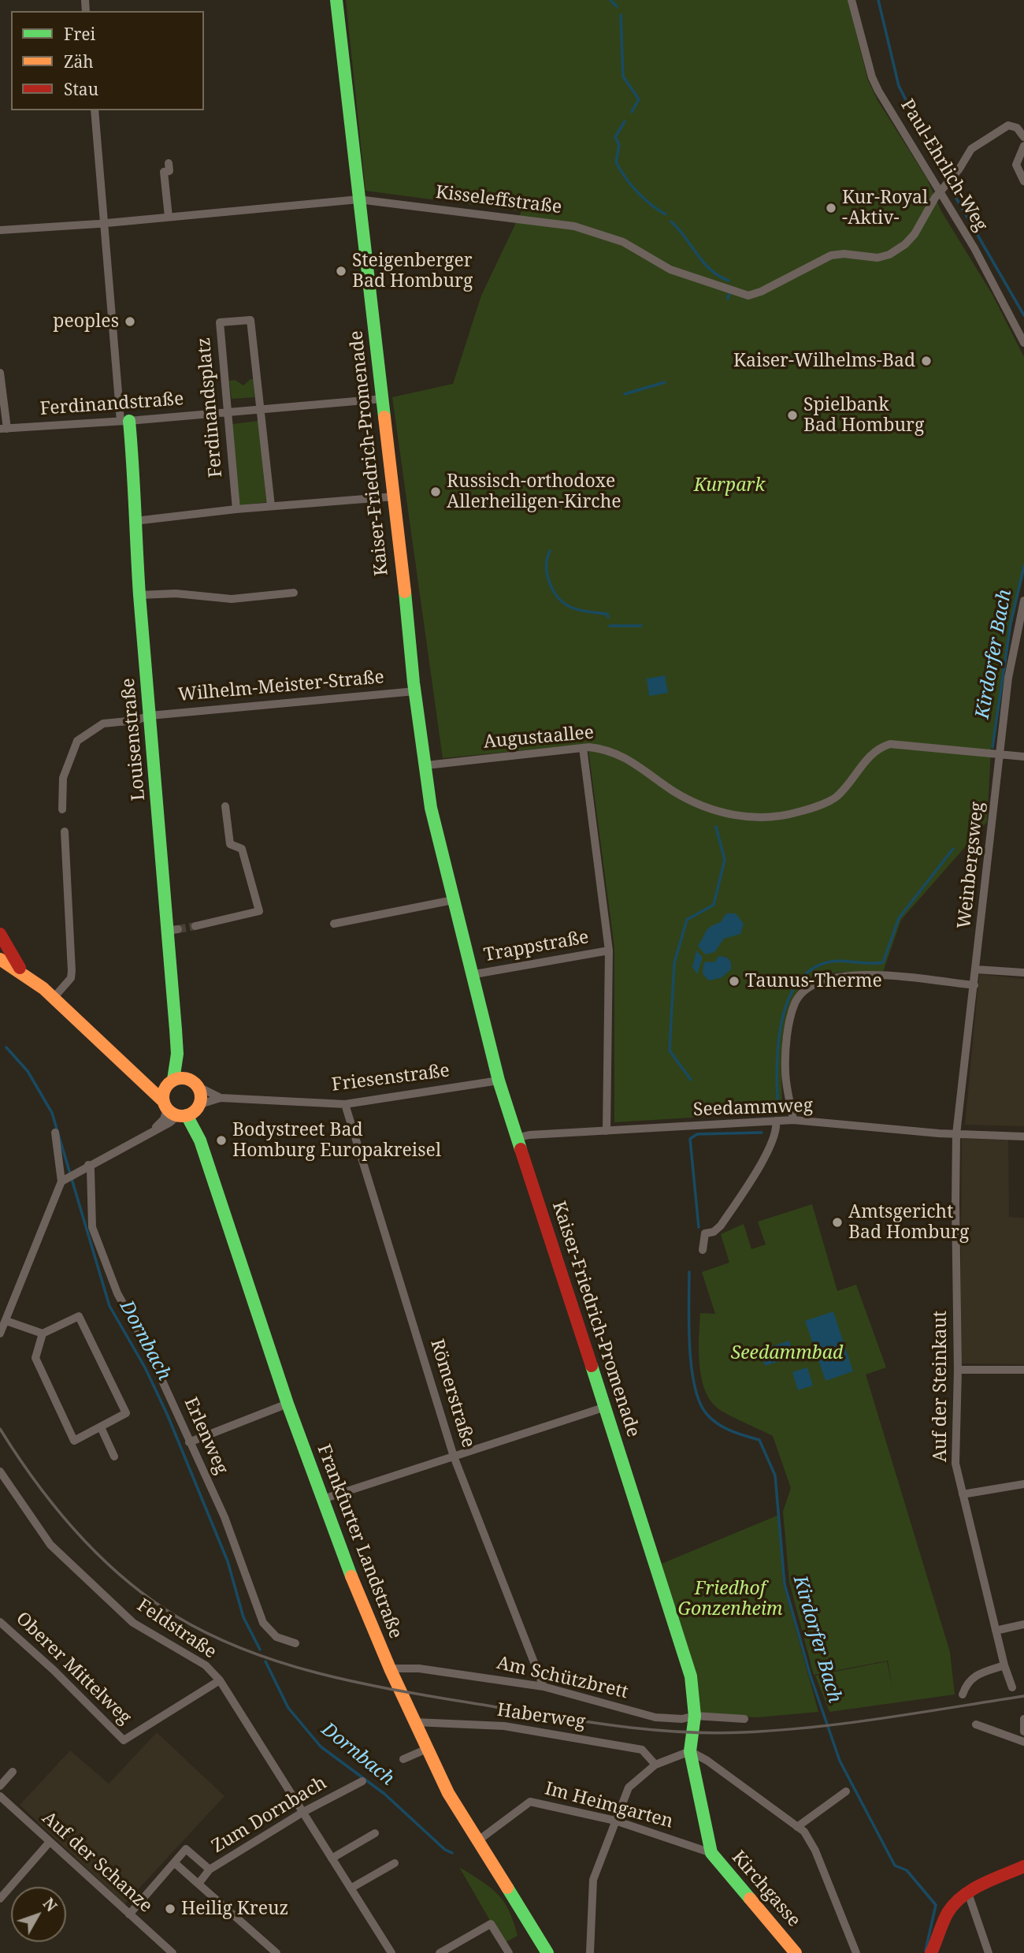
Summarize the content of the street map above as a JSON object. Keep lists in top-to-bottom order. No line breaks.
{"streets":{"street":["Paul-Ehrlich-Weg","Kisseleffstraße","Ferdinandstraße","Ferdinandsplatz","Kaiser-Friedrich-Promenade","Wilhelm-Meister-Straße","Augustaallee","Louisenstraße","Weinbergsweg","Trappstraße","Friesenstraße","Seedammweg","Auf der Steinkaut","Römerstraße","Erlenweg","Frankfurter Landstraße","Feldstraße","Oberer Mittelweg","Am Schützbrett","Haberweg","Im Heimgarten","Zum Dornbach","Auf der Schanze","Kirchgasse"]},"crossings":[["Paul-Ehrlich-Weg","Kisseleffstraße"],["Kisseleffstraße","Kaiser-Friedrich-Promenade"],["Kisseleffstraße","Louisenstraße"],["Ferdinandstraße","Ferdinandsplatz"],["Ferdinandstraße","Kaiser-Friedrich-Promenade"],["Ferdinandstraße","Louisenstraße"],["Kaiser-Friedrich-Promenade","Wilhelm-Meister-Straße"],["Kaiser-Friedrich-Promenade","Augustaallee"],["Kaiser-Friedrich-Promenade","Trappstraße"],["Kaiser-Friedrich-Promenade","Friesenstraße"],["Kaiser-Friedrich-Promenade","Seedammweg"],["Kaiser-Friedrich-Promenade","Am Schützbrett"],["Kaiser-Friedrich-Promenade","Kirchgasse"],["Wilhelm-Meister-Straße","Louisenstraße"],["Augustaallee","Weinbergsweg"],["Louisenstraße","Friesenstraße"],["Louisenstraße","Frankfurter Landstraße"],["Weinbergsweg","Seedammweg"],["Weinbergsweg","Auf der Steinkaut"],["Friesenstraße","Römerstraße"],["Friesenstraße","Frankfurter Landstraße"],["Seedammweg","Auf der Steinkaut"],["Römerstraße","Am Schützbrett"],["Frankfurter Landstraße","Am Schützbrett"],["Frankfurter Landstraße","Haberweg"],["Frankfurter Landstraße","Im Heimgarten"],["Feldstraße","Oberer Mittelweg"],["Feldstraße","Zum Dornbach"],["Im Heimgarten","Kirchgasse"]],"water":["Kirdorfer Bach","Dornbach"],"parks":["Kurpark","Seedammbad","Friedhof Gonzenheim"],"places":["Kur-Royal -Aktiv-","Steigenberger Bad Homburg","peoples","Kaiser-Wilhelms-Bad","Spielbank Bad Homburg","Russisch-orthodoxe Allerheiligen-Kirche","Taunus-Therme","Bodystreet Bad Homburg Europakreisel","Amtsgericht Bad Homburg","Heilig Kreuz"],"legend":["Frei","Zäh","Stau"],"north":"top right"}
